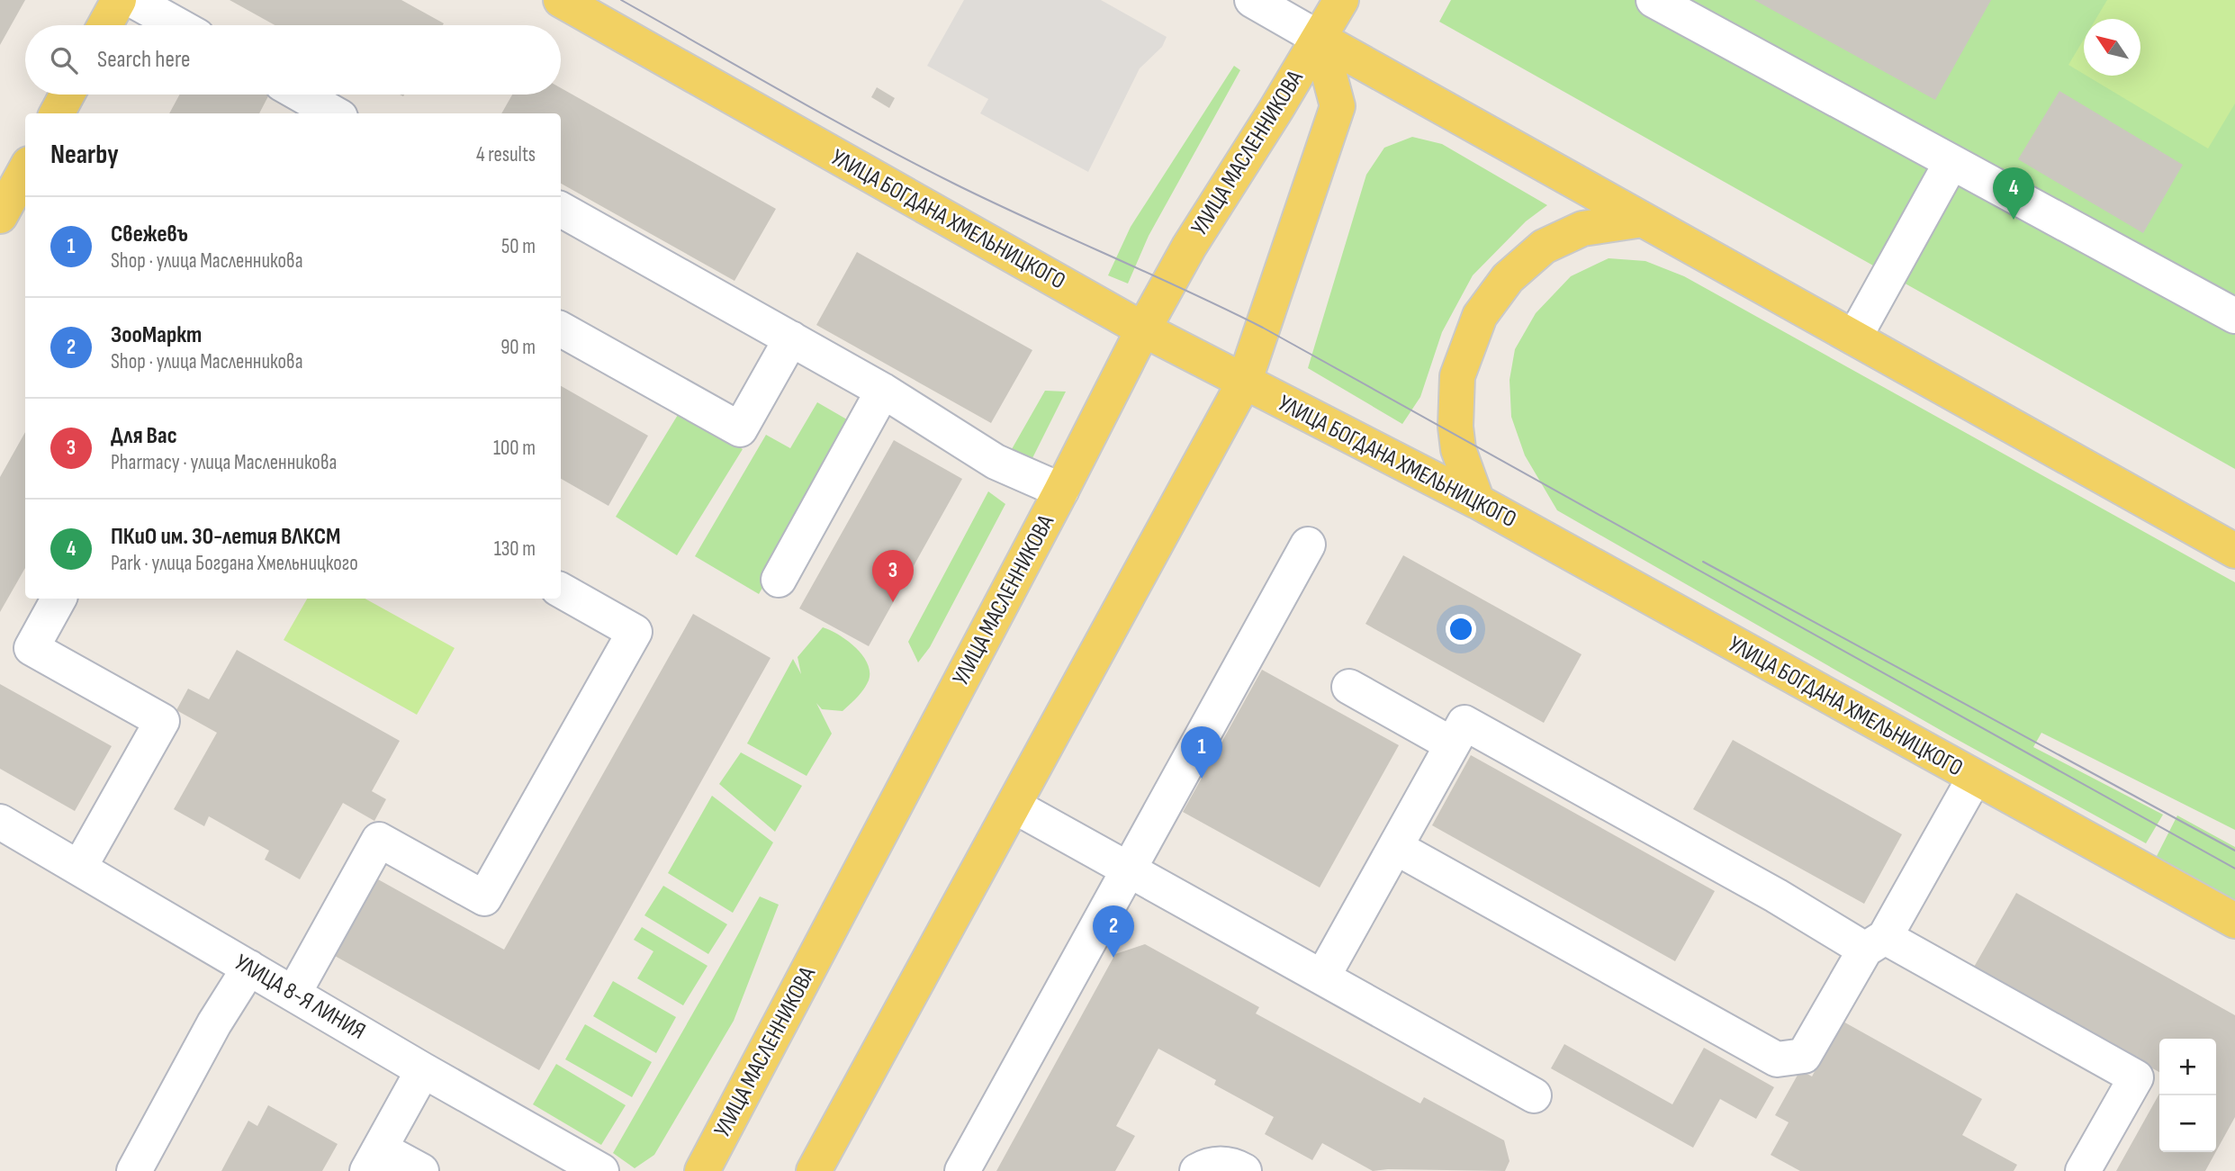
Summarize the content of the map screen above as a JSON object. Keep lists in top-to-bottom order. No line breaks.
{"streets":{"main road":["УЛИЦА МАСЛЕННИКОВА","УЛИЦА БОГДАНА ХМЕЛЬНИЦКОГО"],"street":["УЛИЦА 8-Я ЛИНИЯ"]},"crossings":[["УЛИЦА МАСЛЕННИКОВА","УЛИЦА БОГДАНА ХМЕЛЬНИЦКОГО"]],"north":"top left","page":{"search":"Search here","heading":["Nearby","4 results"],"pins":["4","3","1","2"],"list":[{"mark":"1","name":"Свежевъ","note":"Shop · улица Масленникова","value":"50 m"},{"mark":"2","name":"ЗооМаркт","note":"Shop · улица Масленникова","value":"90 m"},{"mark":"3","name":"Для Вас","note":"Pharmacy · улица Масленникова","value":"100 m"},{"mark":"4","name":"ПКиО им. 30-летия ВЛКСМ","note":"Park · улица Богдана Хмельницкого","value":"130 m"}],"map_buttons":["+","−"]}}
